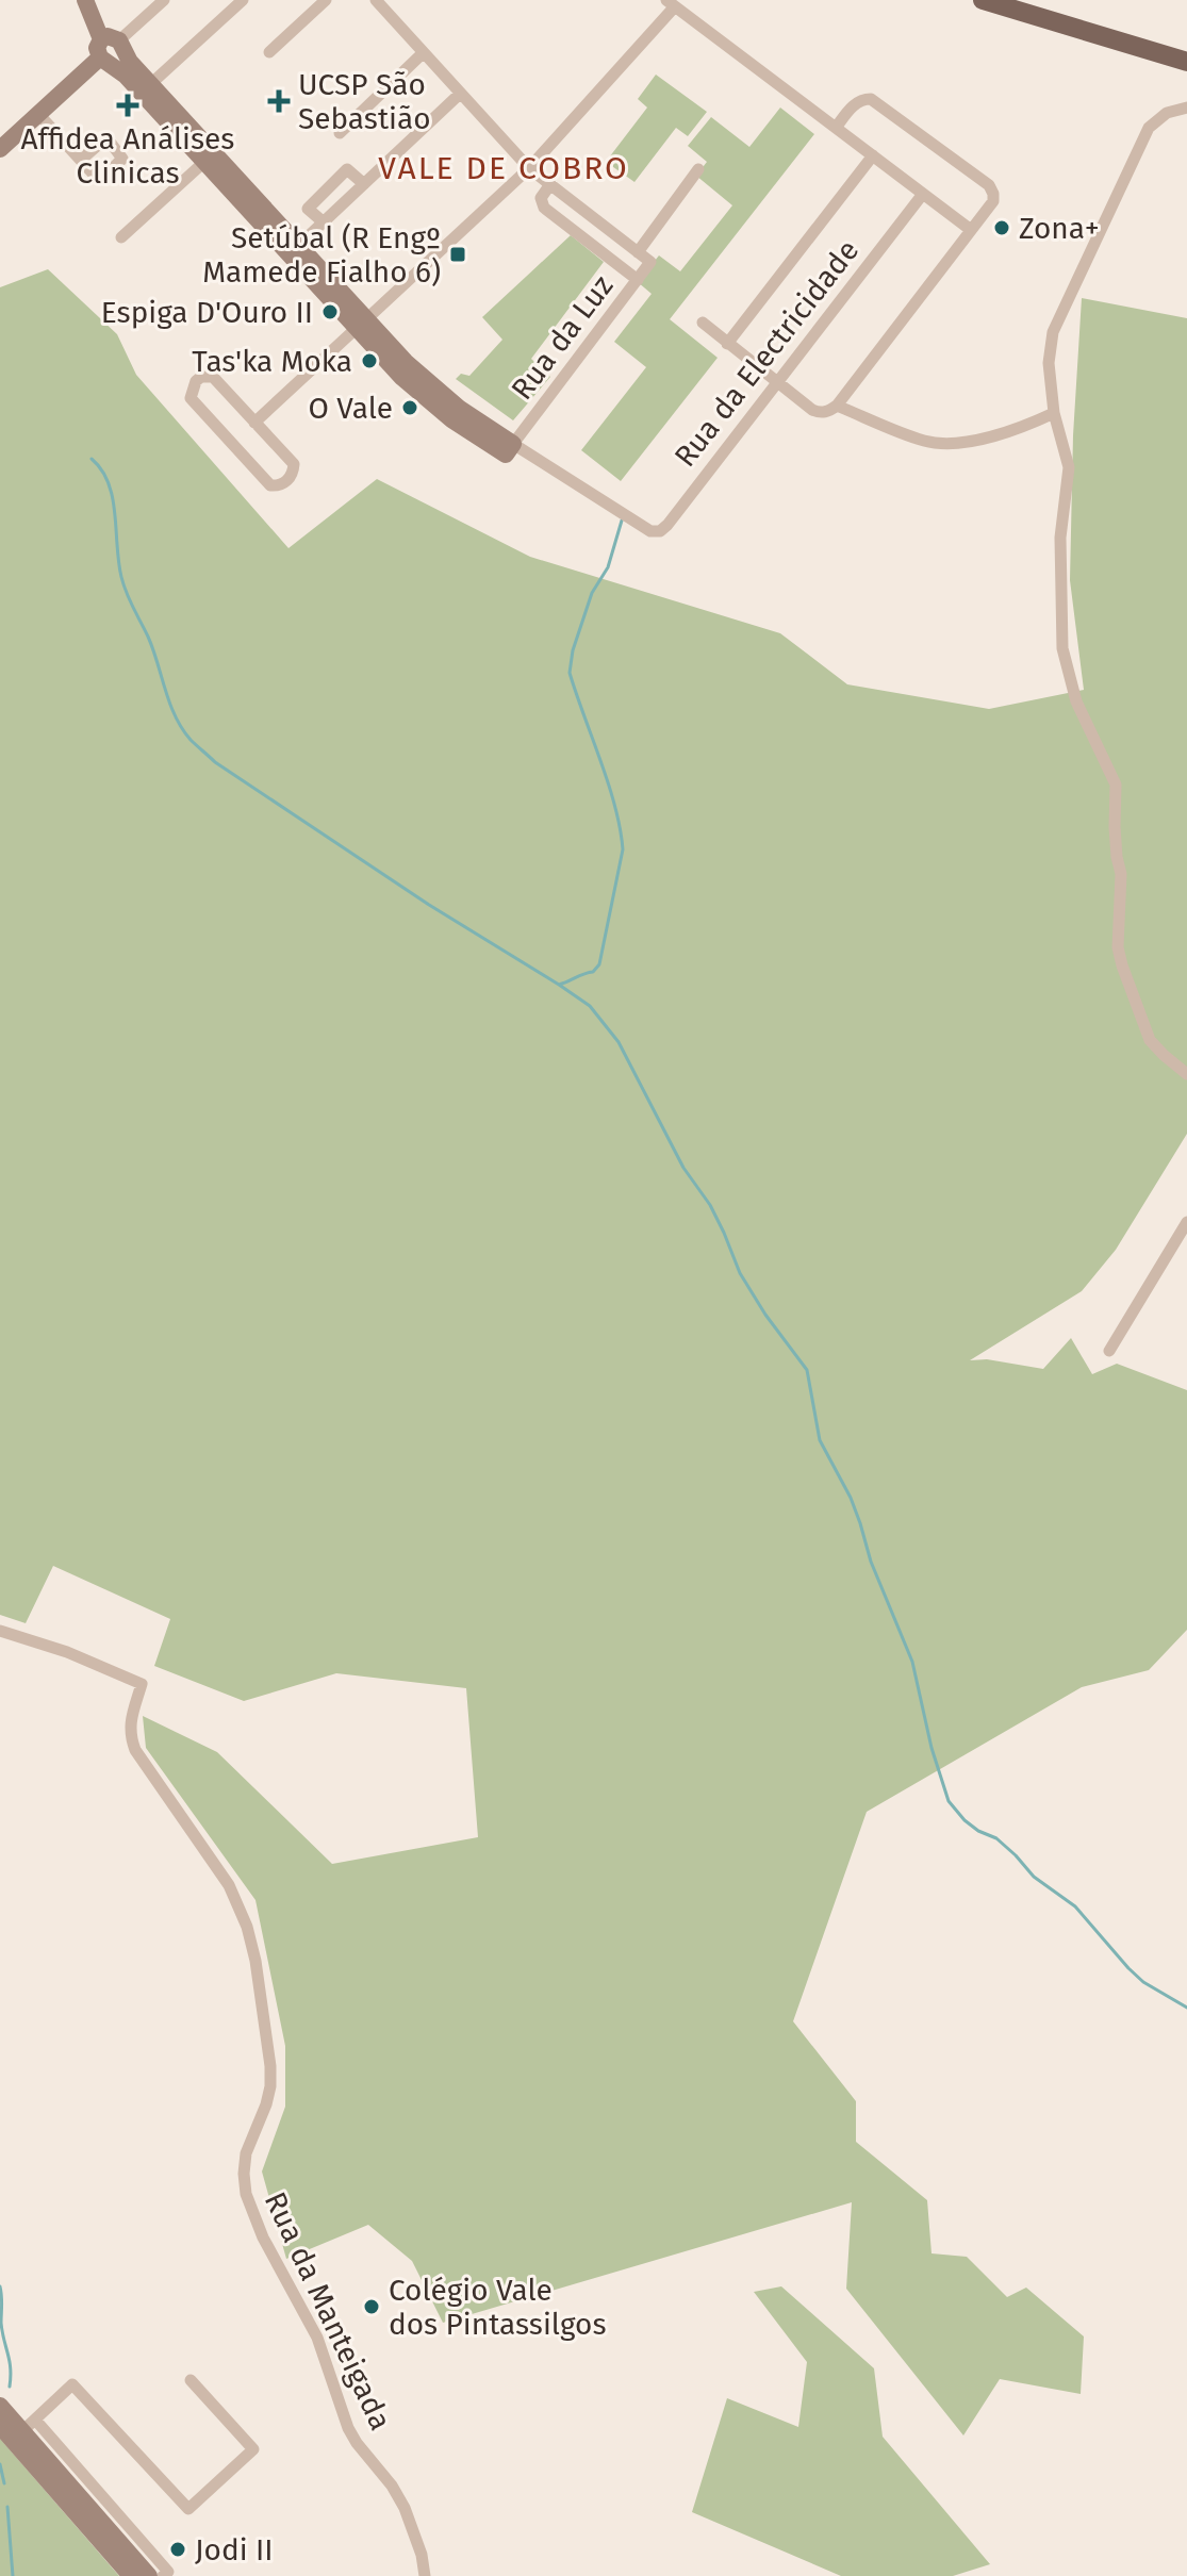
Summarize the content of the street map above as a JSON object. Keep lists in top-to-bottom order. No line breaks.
{"streets":{"street":["Rua da Luz","Rua da Electricidade","Rua da Manteigada"]},"crossings":[["Rua da Luz","Rua da Electricidade"]],"districts":["VALE DE COBRO"],"places":{"health":["UCSP São Sebastião","Affidea Análises Clinicas"],"other":["Zona+","Espiga D'Ouro II","Tas'ka Moka","O Vale","Colégio Vale dos Pintassilgos","Jodi II"],"transit":["Setúbal (R Engº Mamede Fialho 6)"]}}
